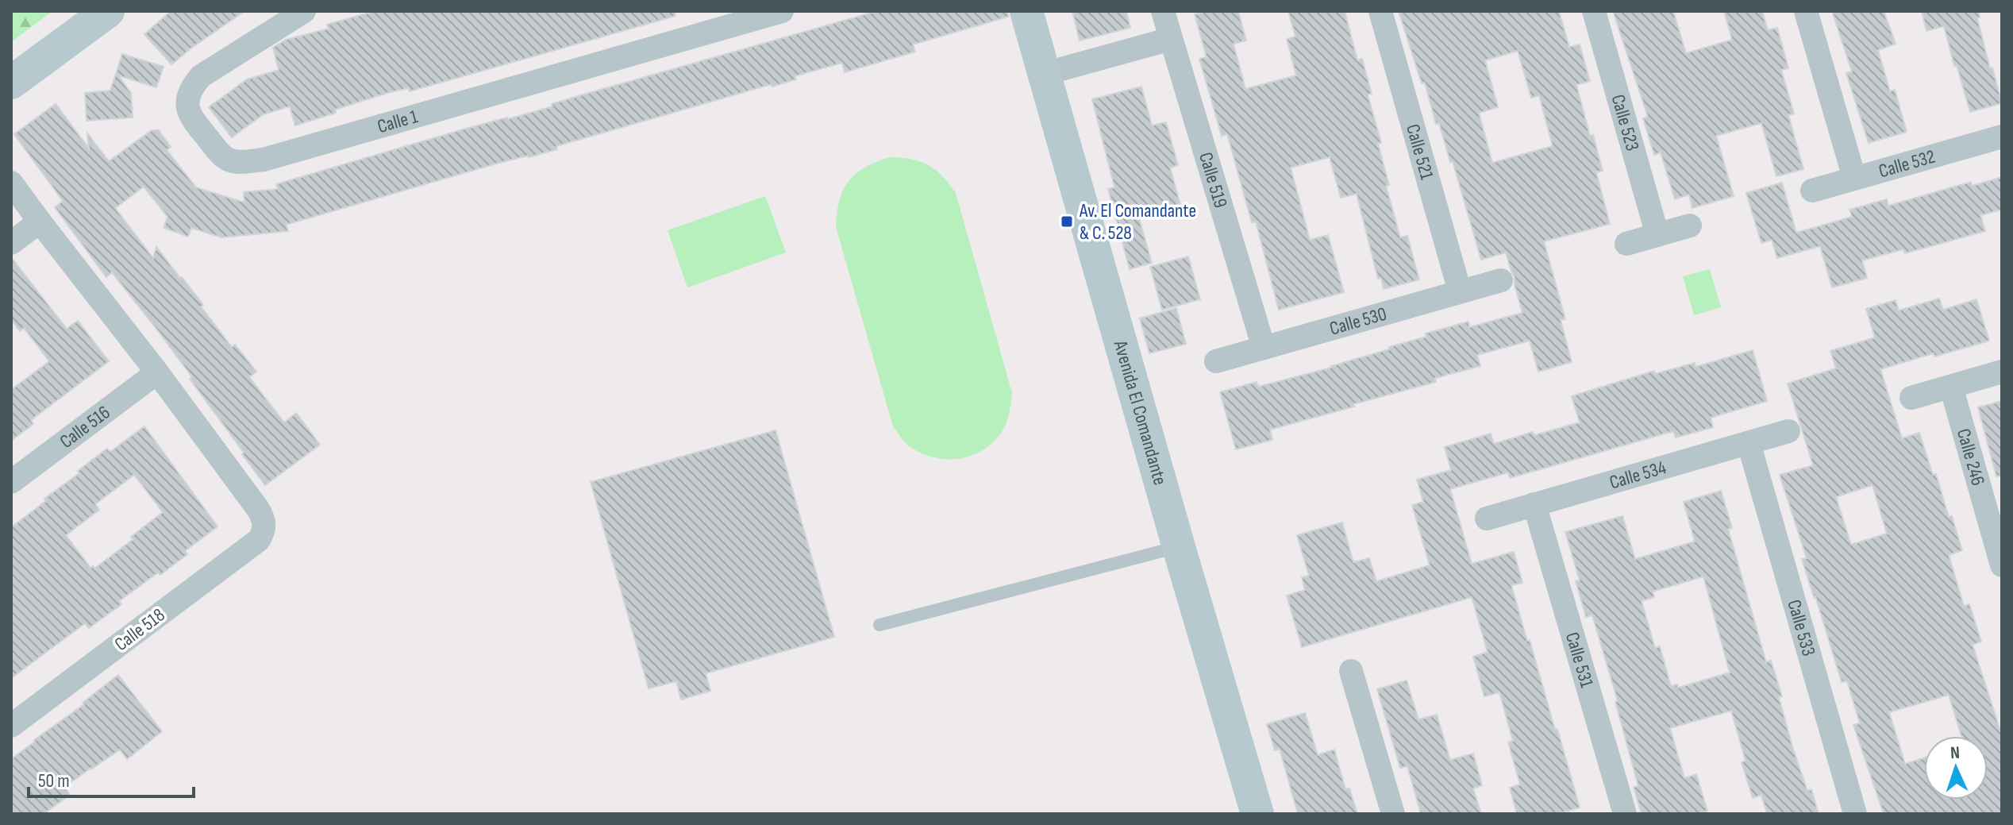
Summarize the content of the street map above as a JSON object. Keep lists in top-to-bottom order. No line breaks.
{"streets":{"street":["Calle 1","Calle 523","Calle 521","Calle 532","Calle 519","Calle 530","Avenida El Comandante","Calle 516","Calle 246","Calle 534","Calle 533","Calle 518","Calle 531"]},"crossings":[["Calle 521","Calle 530"],["Calle 519","Calle 530"],["Calle 516","Calle 518"],["Calle 534","Calle 533"],["Calle 534","Calle 531"]],"places":{"transit":["Av. El Comandante & C. 528"]},"scale_bar":"50 m","north":"top"}
